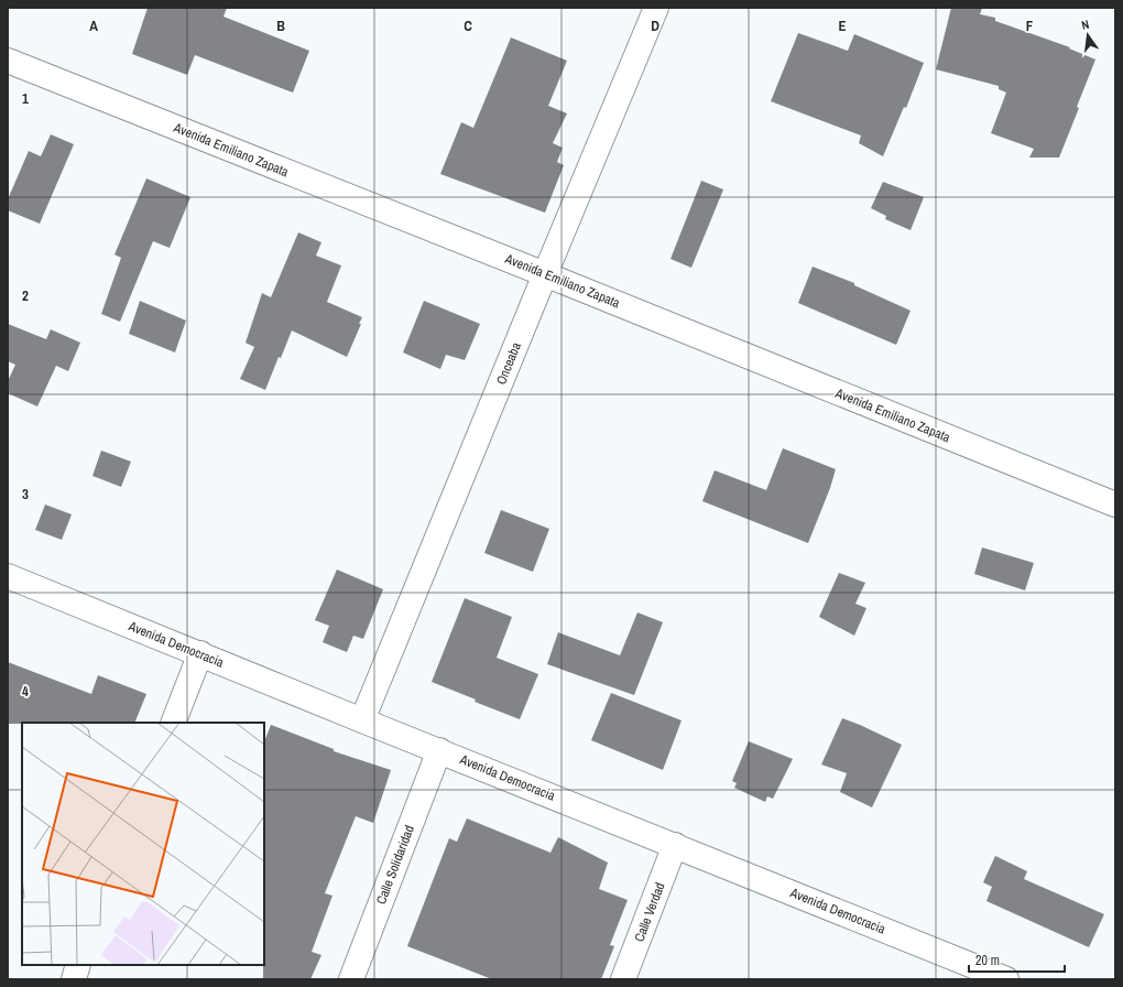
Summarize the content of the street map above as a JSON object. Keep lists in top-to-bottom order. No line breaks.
{"streets":{"street":["Avenida Emiliano Zapata","Onceaba","Avenida Democracia","Calle Solidaridad","Calle Verdad"]},"crossings":[["Avenida Emiliano Zapata","Onceaba"],["Onceaba","Avenida Democracia"],["Avenida Democracia","Calle Solidaridad"],["Avenida Democracia","Calle Verdad"]],"scale_bar":"20 m","north":"top","grid":{"columns":["A","B","C","D","E","F"],"rows":["1","2","3","4"]}}
